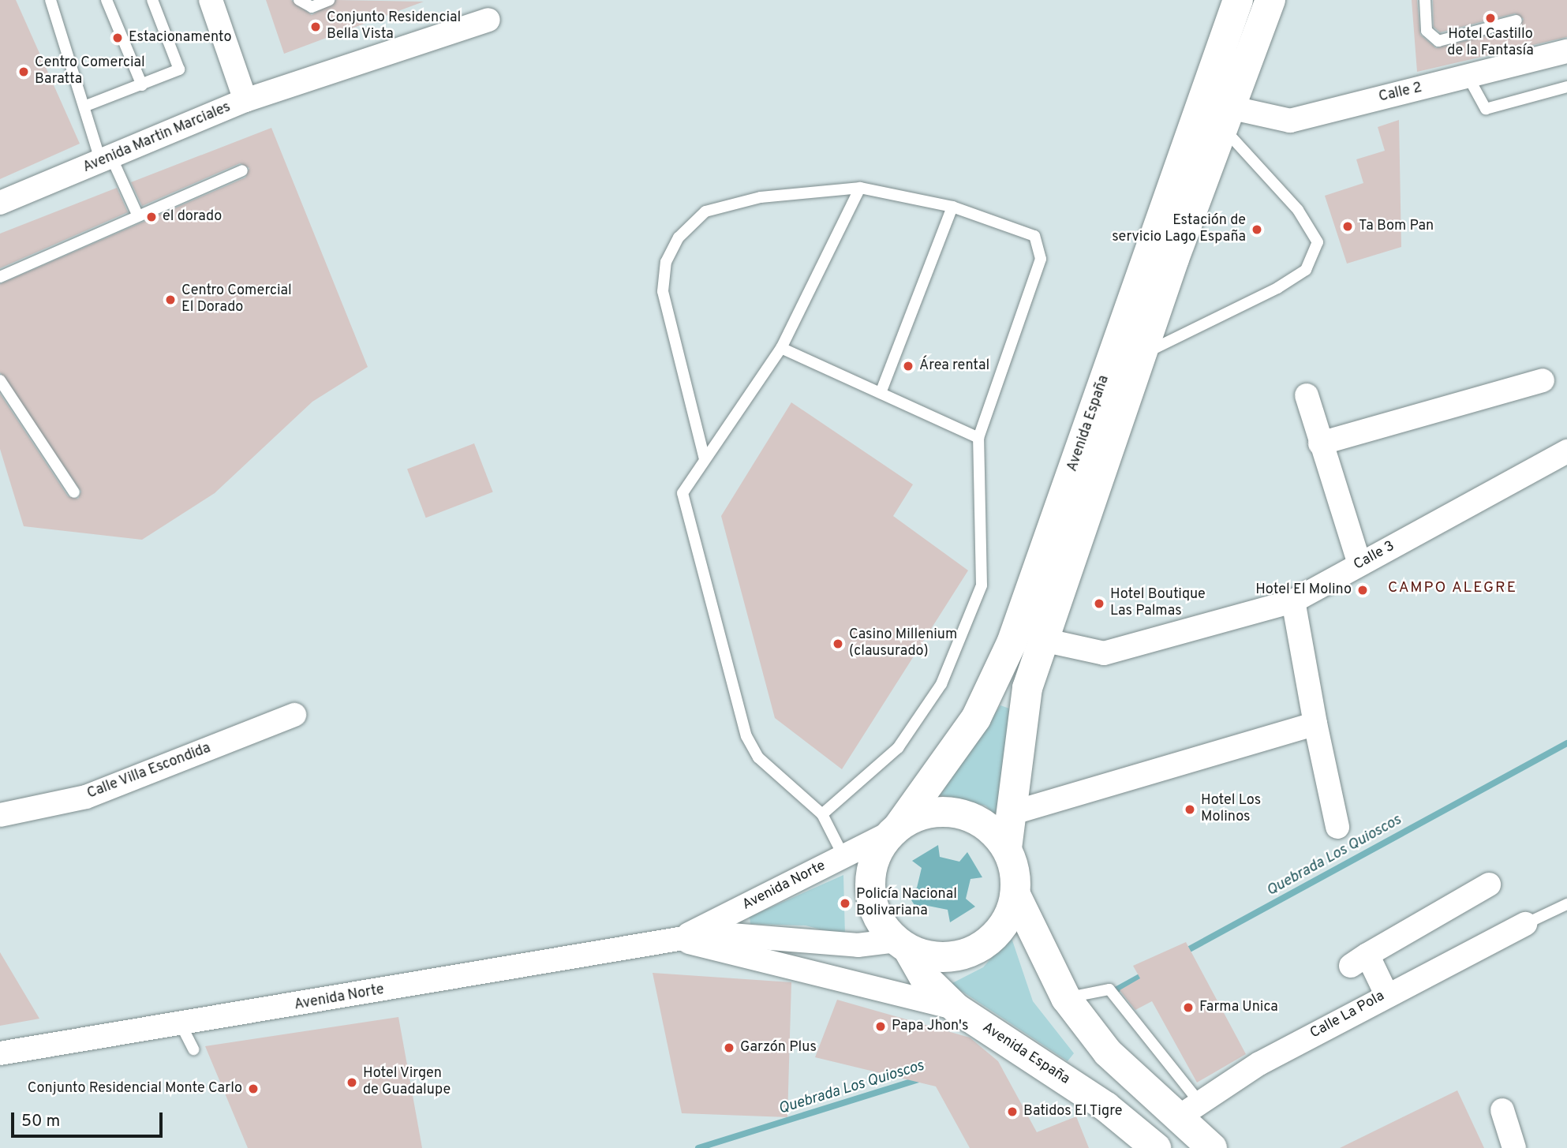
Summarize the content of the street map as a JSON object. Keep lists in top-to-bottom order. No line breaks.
{"streets":{"main road":["Avenida España"],"street":["Calle 2","Avenida Martin Marciales","Calle 3","Calle Villa Escondida","Avenida Norte","Calle La Pola"]},"crossings":[["Calle 2","Avenida España"],["Avenida España","Calle 3"],["Avenida España","Avenida Norte"]],"districts":["CAMPO ALEGRE"],"water":["Quebrada Los Quioscos"],"places":["Hotel Castillo de la Fantasía","Conjunto Residencial Bella Vista","Estacionamento","Centro Comercial Baratta","el dorado","Ta Bom Pan","Estación de servicio Lago España","Centro Comercial El Dorado","Área rental","Hotel El Molino","Hotel Boutique Las Palmas","Casino Millenium (clausurado)","Hotel Los Molinos","Policía Nacional Bolivariana","Farma Unica","Papa Jhon's","Garzón Plus","Hotel Virgen de Guadalupe","Conjunto Residencial Monte Carlo","Batidos El Tigre"],"scale_bar":"50 m"}
